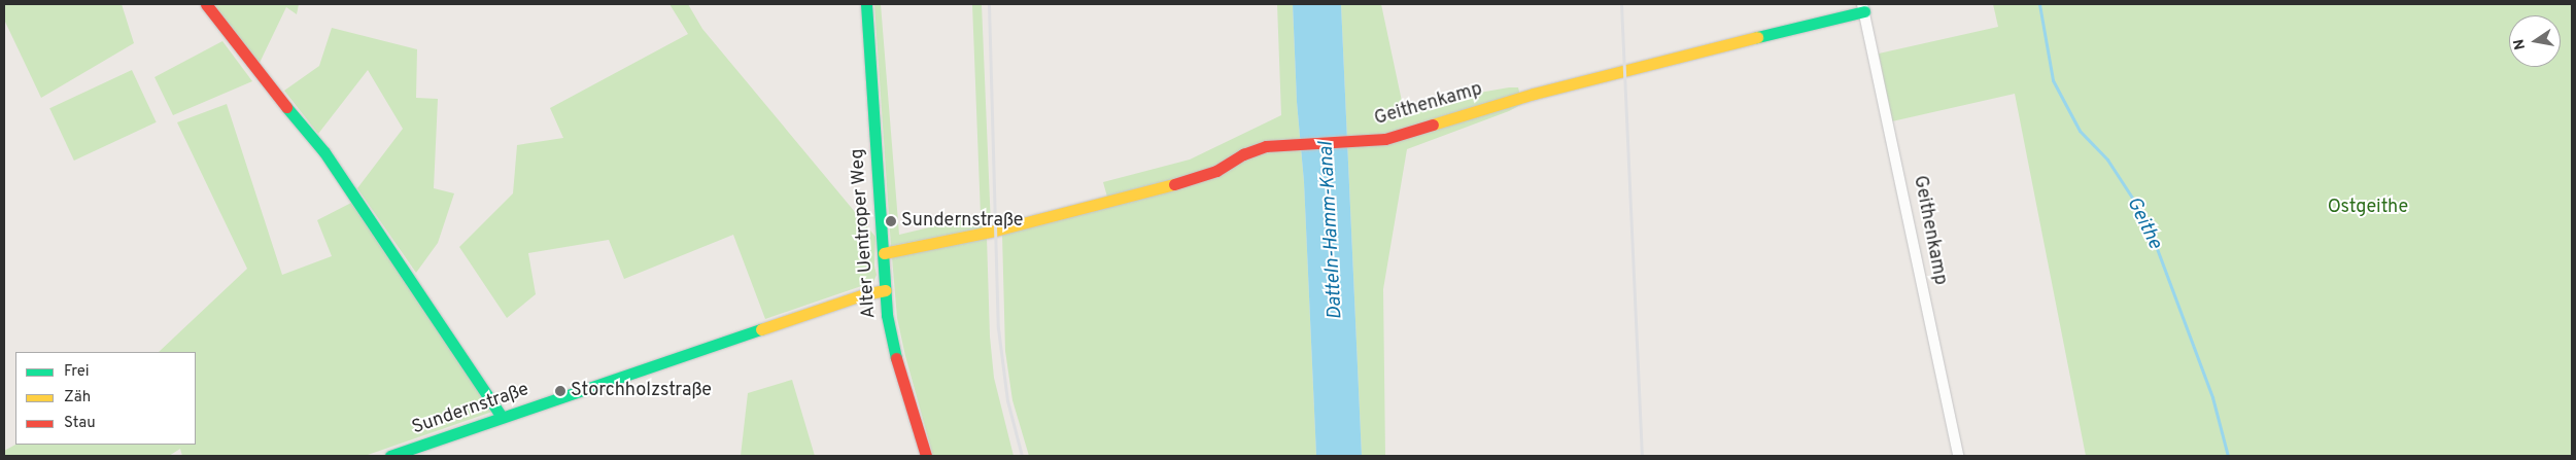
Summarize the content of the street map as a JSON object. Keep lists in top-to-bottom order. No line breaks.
{"streets":{"street":["Geithenkamp","Alter Uentroper Weg","Sundernstraße"]},"crossings":[["Geithenkamp","Alter Uentroper Weg"],["Alter Uentroper Weg","Sundernstraße"]],"water":["Geithe","Datteln-Hamm-Kanal"],"parks":["Ostgeithe"],"places":["Sundernstraße","Storchholzstraße"],"legend":["Frei","Zäh","Stau"],"north":"left"}
